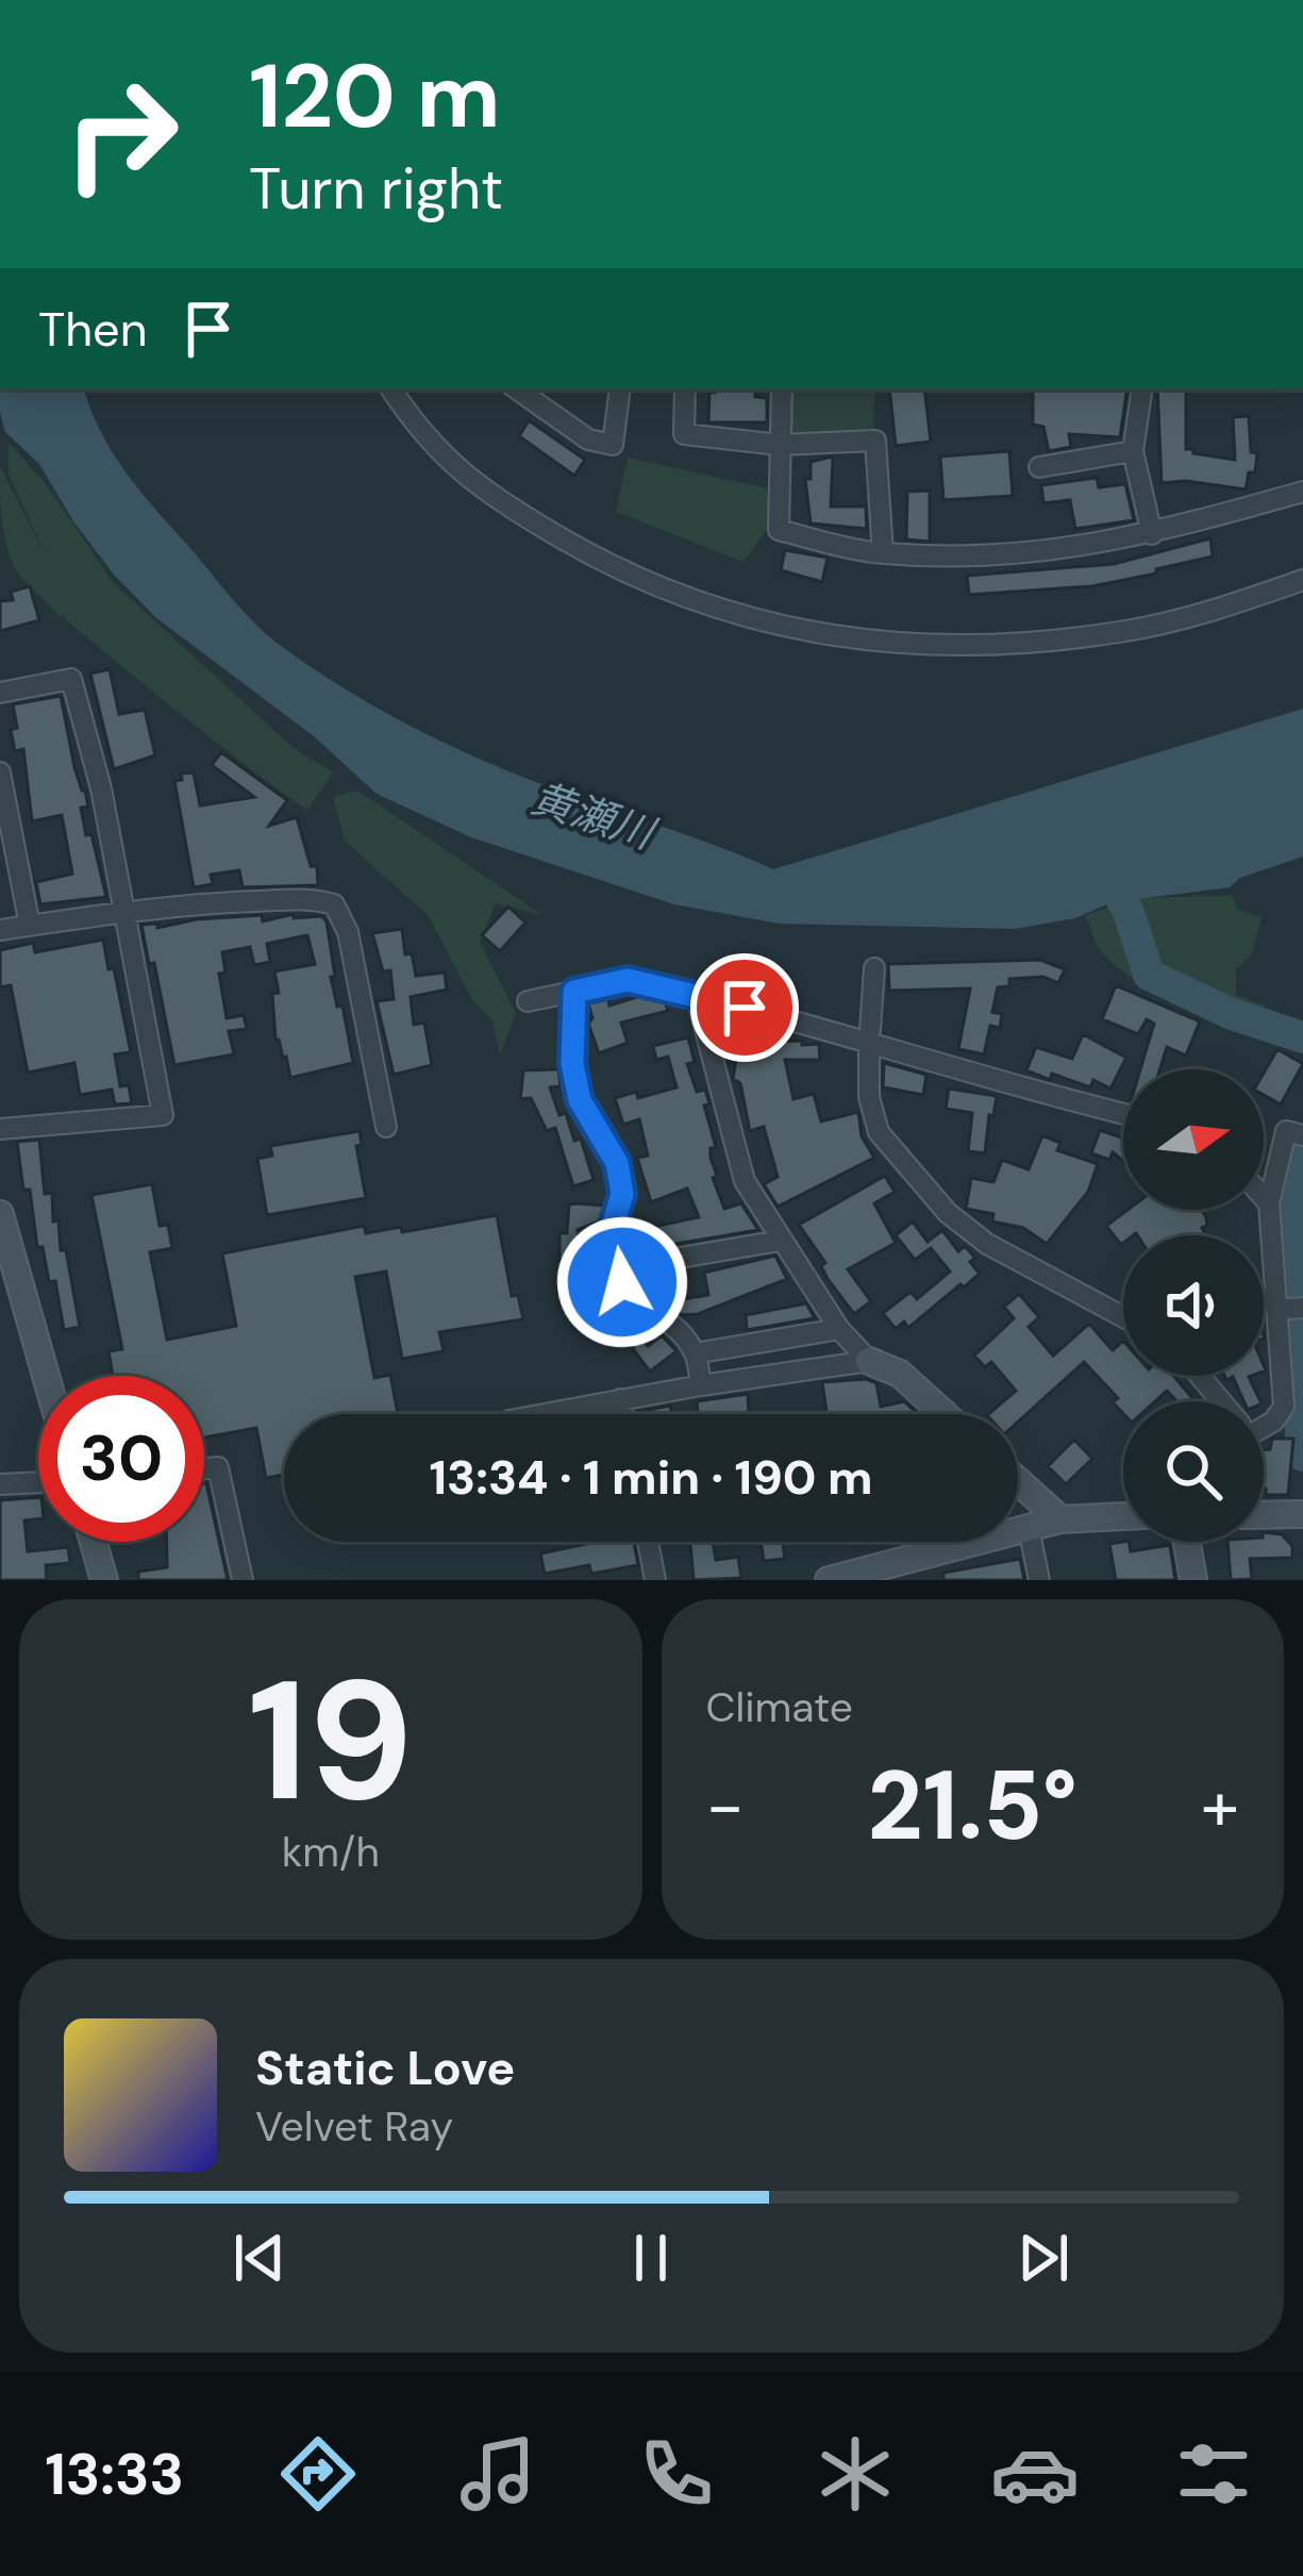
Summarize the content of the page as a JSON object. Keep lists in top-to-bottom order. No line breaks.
{"water":["黄瀬川"],"north":"right","page":{"turn":["120 m","Turn right"],"then":"Then","limit":"30","trip":"13:34 · 1 min · 190 m","tile":[["19","km/h"],"Climate"],"heat":["−","21.5°","+"],"song":["Static Love","Velvet Ray"],"tabs":"13:33"}}
